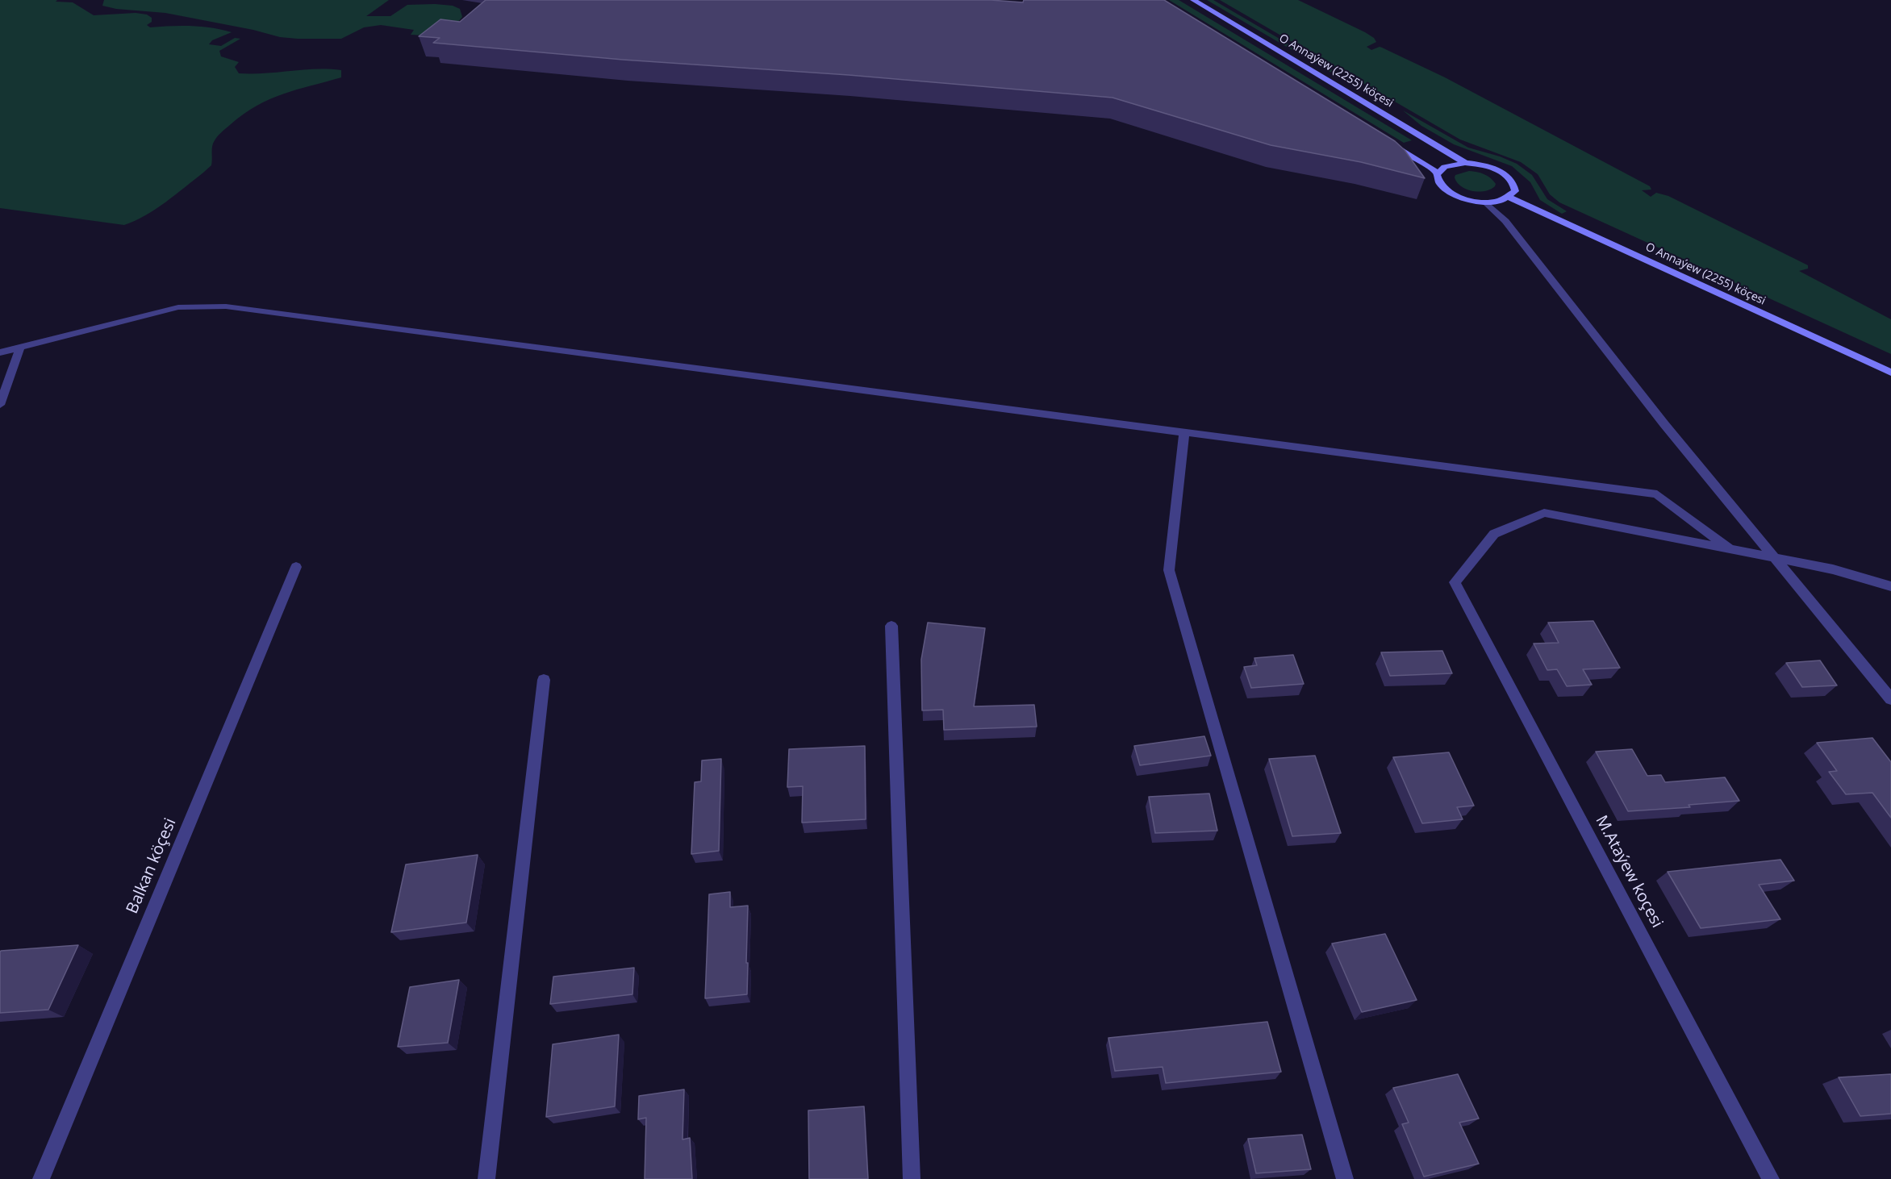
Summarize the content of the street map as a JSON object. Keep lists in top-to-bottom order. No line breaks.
{"streets":{"main road":["O Annaýew (2255) köçesi"],"street":["Balkan köçesi","M.Ataýew koçesi"]}}
